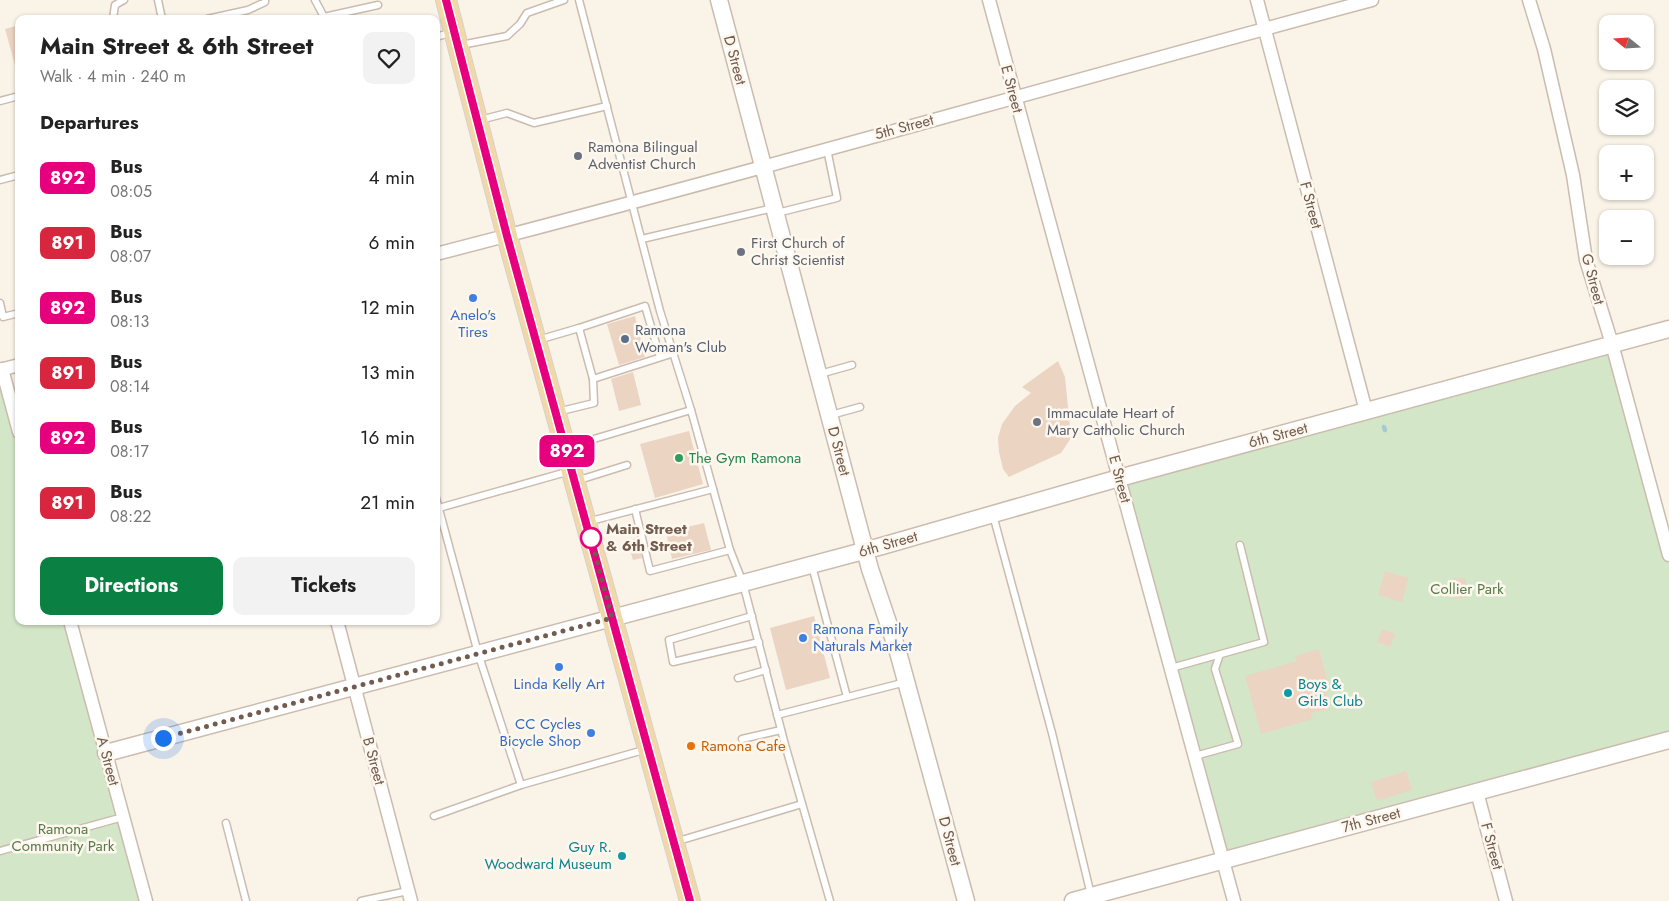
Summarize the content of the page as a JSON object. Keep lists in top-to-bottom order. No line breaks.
{"streets":{"street":["D Street","E Street","5th Street","F Street","G Street","6th Street","A Street","B Street","7th Street"]},"crossings":[["D Street","5th Street"],["D Street","6th Street"],["E Street","5th Street"],["E Street","6th Street"],["E Street","7th Street"],["5th Street","F Street"],["F Street","6th Street"],["F Street","7th Street"],["G Street","6th Street"],["6th Street","A Street"],["6th Street","B Street"]],"parks":["Collier Park","Ramona Community Park"],"places":["Ramona Bilingual Adventist Church","First Church of Christ Scientist","Anelo's Tires","Ramona Woman's Club","Immaculate Heart of Mary Catholic Church","The Gym Ramona","Main Street & 6th Street","Ramona Family Naturals Market","Linda Kelly Art","Boys & Girls Club","CC Cycles Bicycle Shop","Ramona Cafe","Guy R. Woodward Museum"],"lines":["bus line 892"],"north":"left","page":{"on_map":"892","map_buttons":["+","−"],"heading":[["Main Street & 6th Street","Walk · 4 min · 240 m"],"Departures"],"list":[{"mark":"892","name":"Bus","note":"08:05","value":"4 min"},{"mark":"891","name":"Bus","note":"08:07","value":"6 min"},{"mark":"892","name":"Bus","note":"08:13","value":"12 min"},{"mark":"891","name":"Bus","note":"08:14","value":"13 min"},{"mark":"892","name":"Bus","note":"08:17","value":"16 min"},{"mark":"891","name":"Bus","note":"08:22","value":"21 min"}],"buttons":["Directions","Tickets"]}}
